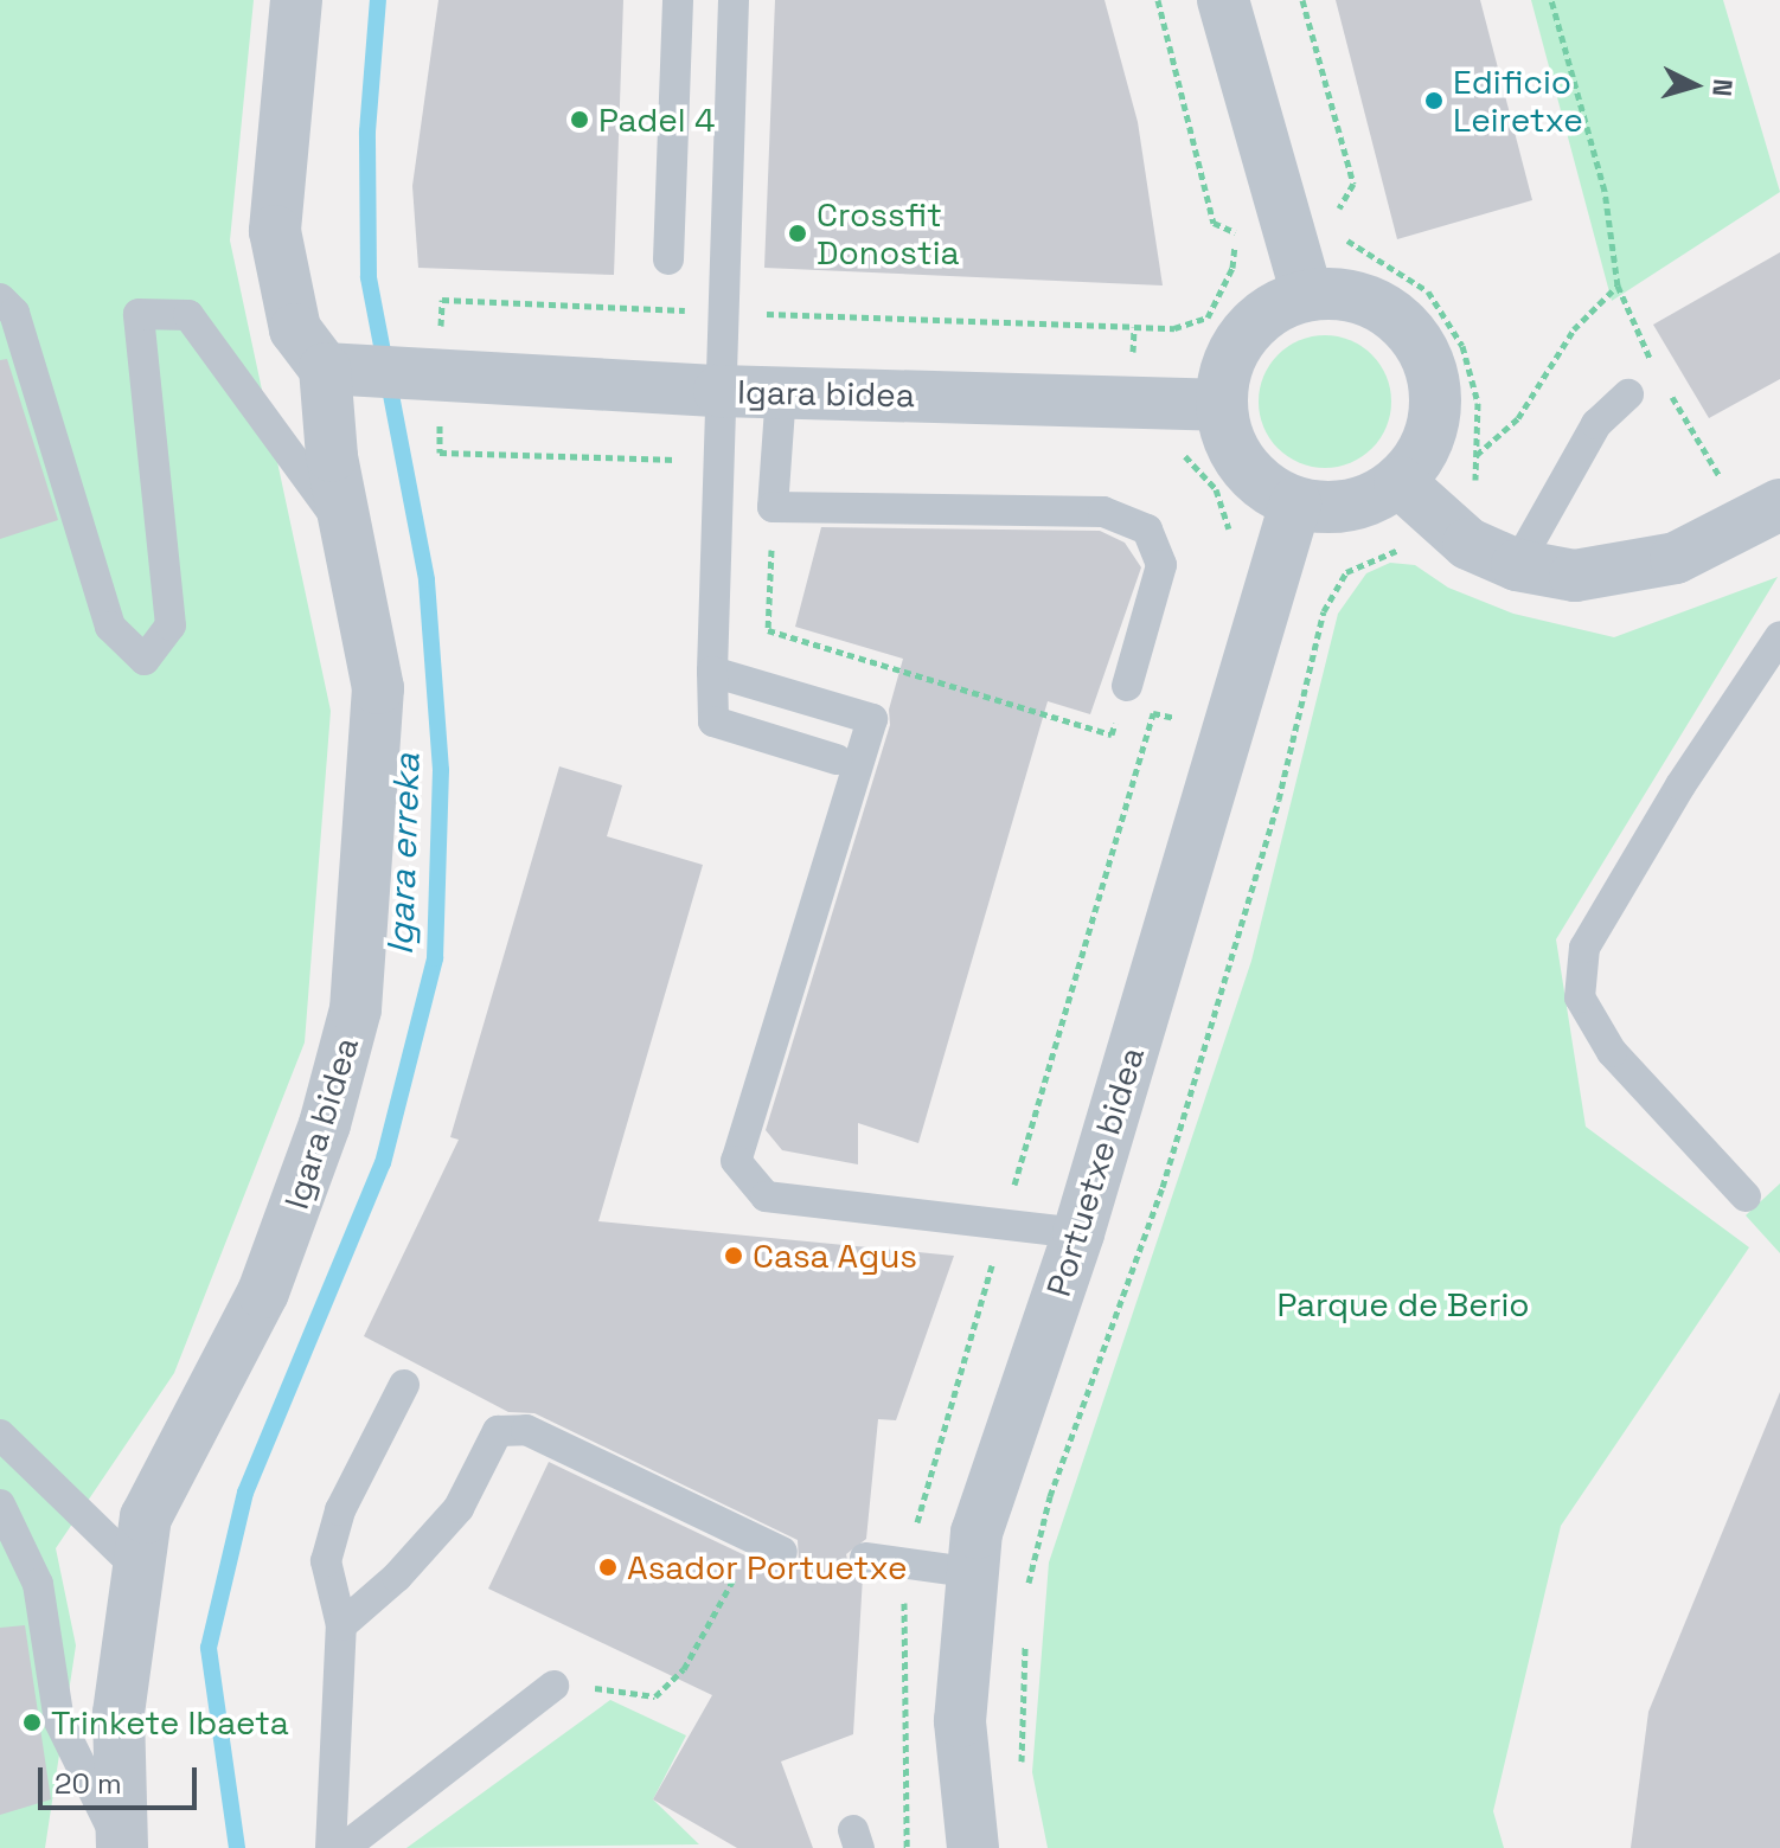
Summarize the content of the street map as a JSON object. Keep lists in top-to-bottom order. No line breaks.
{"streets":{"street":["Igara bidea","Portuetxe bidea"]},"crossings":[["Igara bidea","Portuetxe bidea"]],"water":["Igara erreka"],"parks":["Parque de Berio"],"places":["Edificio Leiretxe","Padel 4","Crossfit Donostia","Casa Agus","Asador Portuetxe","Trinkete Ibaeta"],"scale_bar":"20 m","north":"right"}
